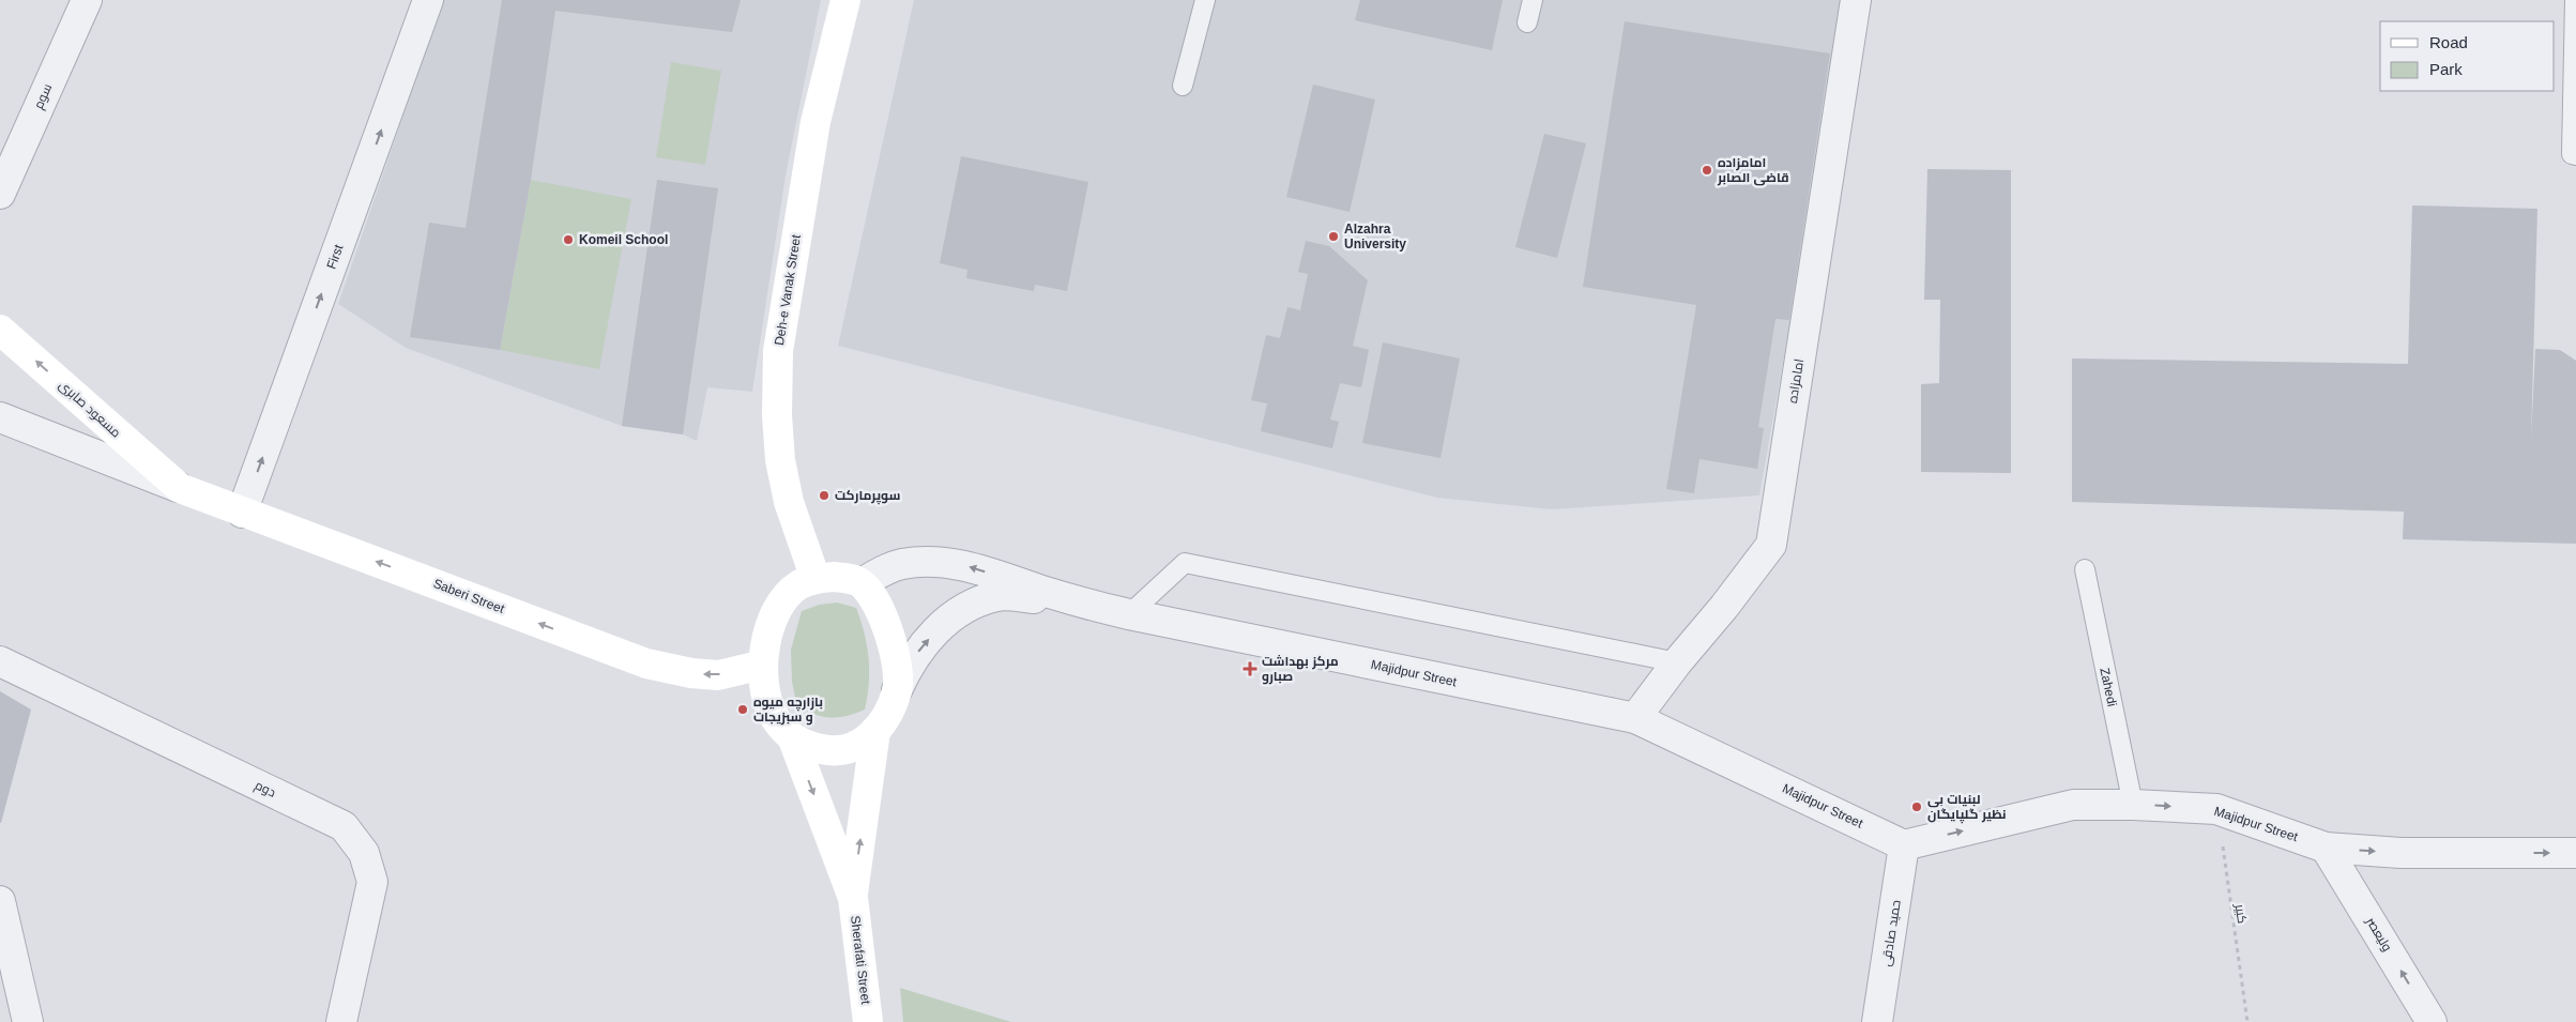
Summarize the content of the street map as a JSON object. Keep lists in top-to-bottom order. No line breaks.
{"streets":{"street":["سوم","First","Deh-e Vanak Street","امامزاده","مسعود صابری","Saberi Street","Majidpur Street","دوم","حمید صادقی","ولیعصر","Sherafati Street"],"lane":["Zahedi"],"path":["کبیر"]},"crossings":[["First","Saberi Street"],["Deh-e Vanak Street","Saberi Street"],["امامزاده","Majidpur Street"],["مسعود صابری","Saberi Street"],["Majidpur Street","Zahedi"],["Majidpur Street","کبیر"],["Majidpur Street","حمید صادقی"],["Majidpur Street","ولیعصر"]],"one_way":["First","Saberi Street","Majidpur Street","ولیعصر"],"places":{"other":["امامزاده قاضی الصابر","Alzahra University","Komeil School","سوپرمارکت","بازارچه میوه و سبزیجات","لبنیات بی نظیر گلپایگان"],"health":["مرکز بهداشت صبارو"]},"legend":["Road","Park"]}
